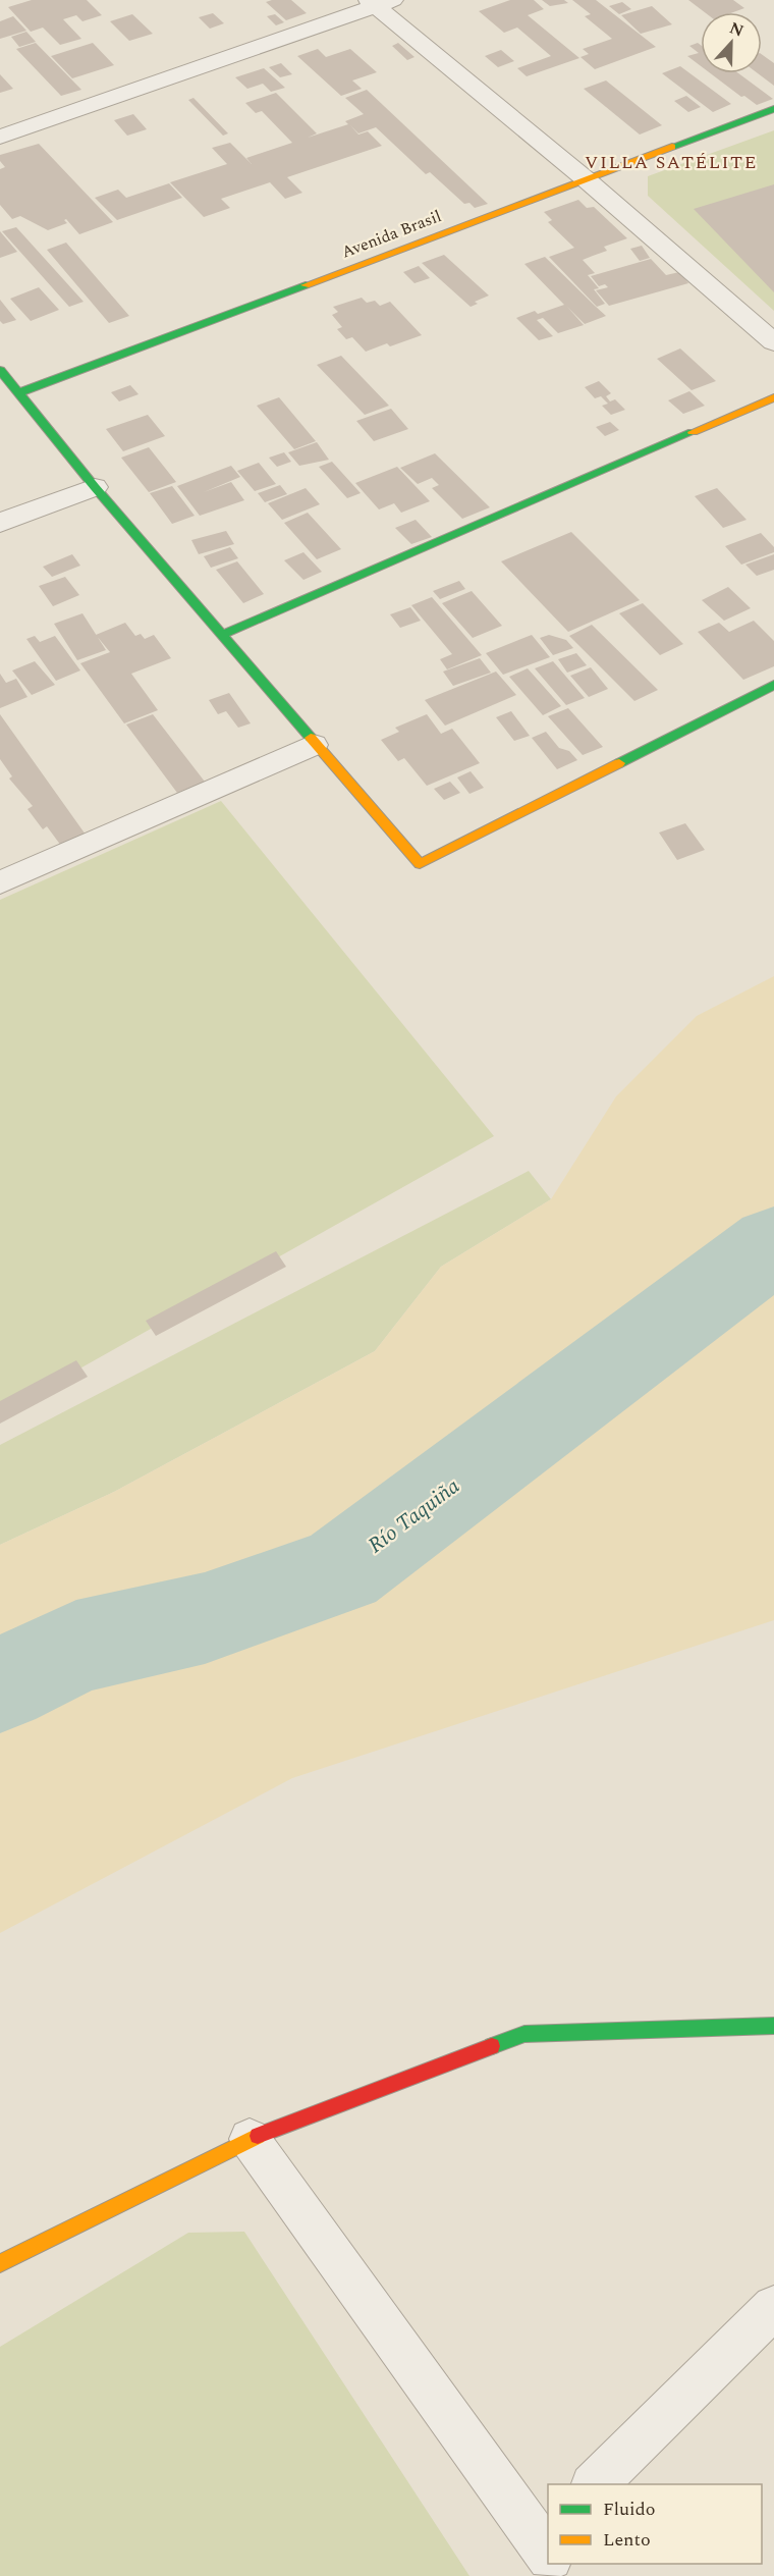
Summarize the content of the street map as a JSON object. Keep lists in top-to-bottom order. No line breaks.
{"streets":{"street":["Avenida Brasil"]},"districts":["VILLA SATÉLITE"],"water":["Río Taquiña"],"legend":["Fluido","Lento"],"north":"top"}
